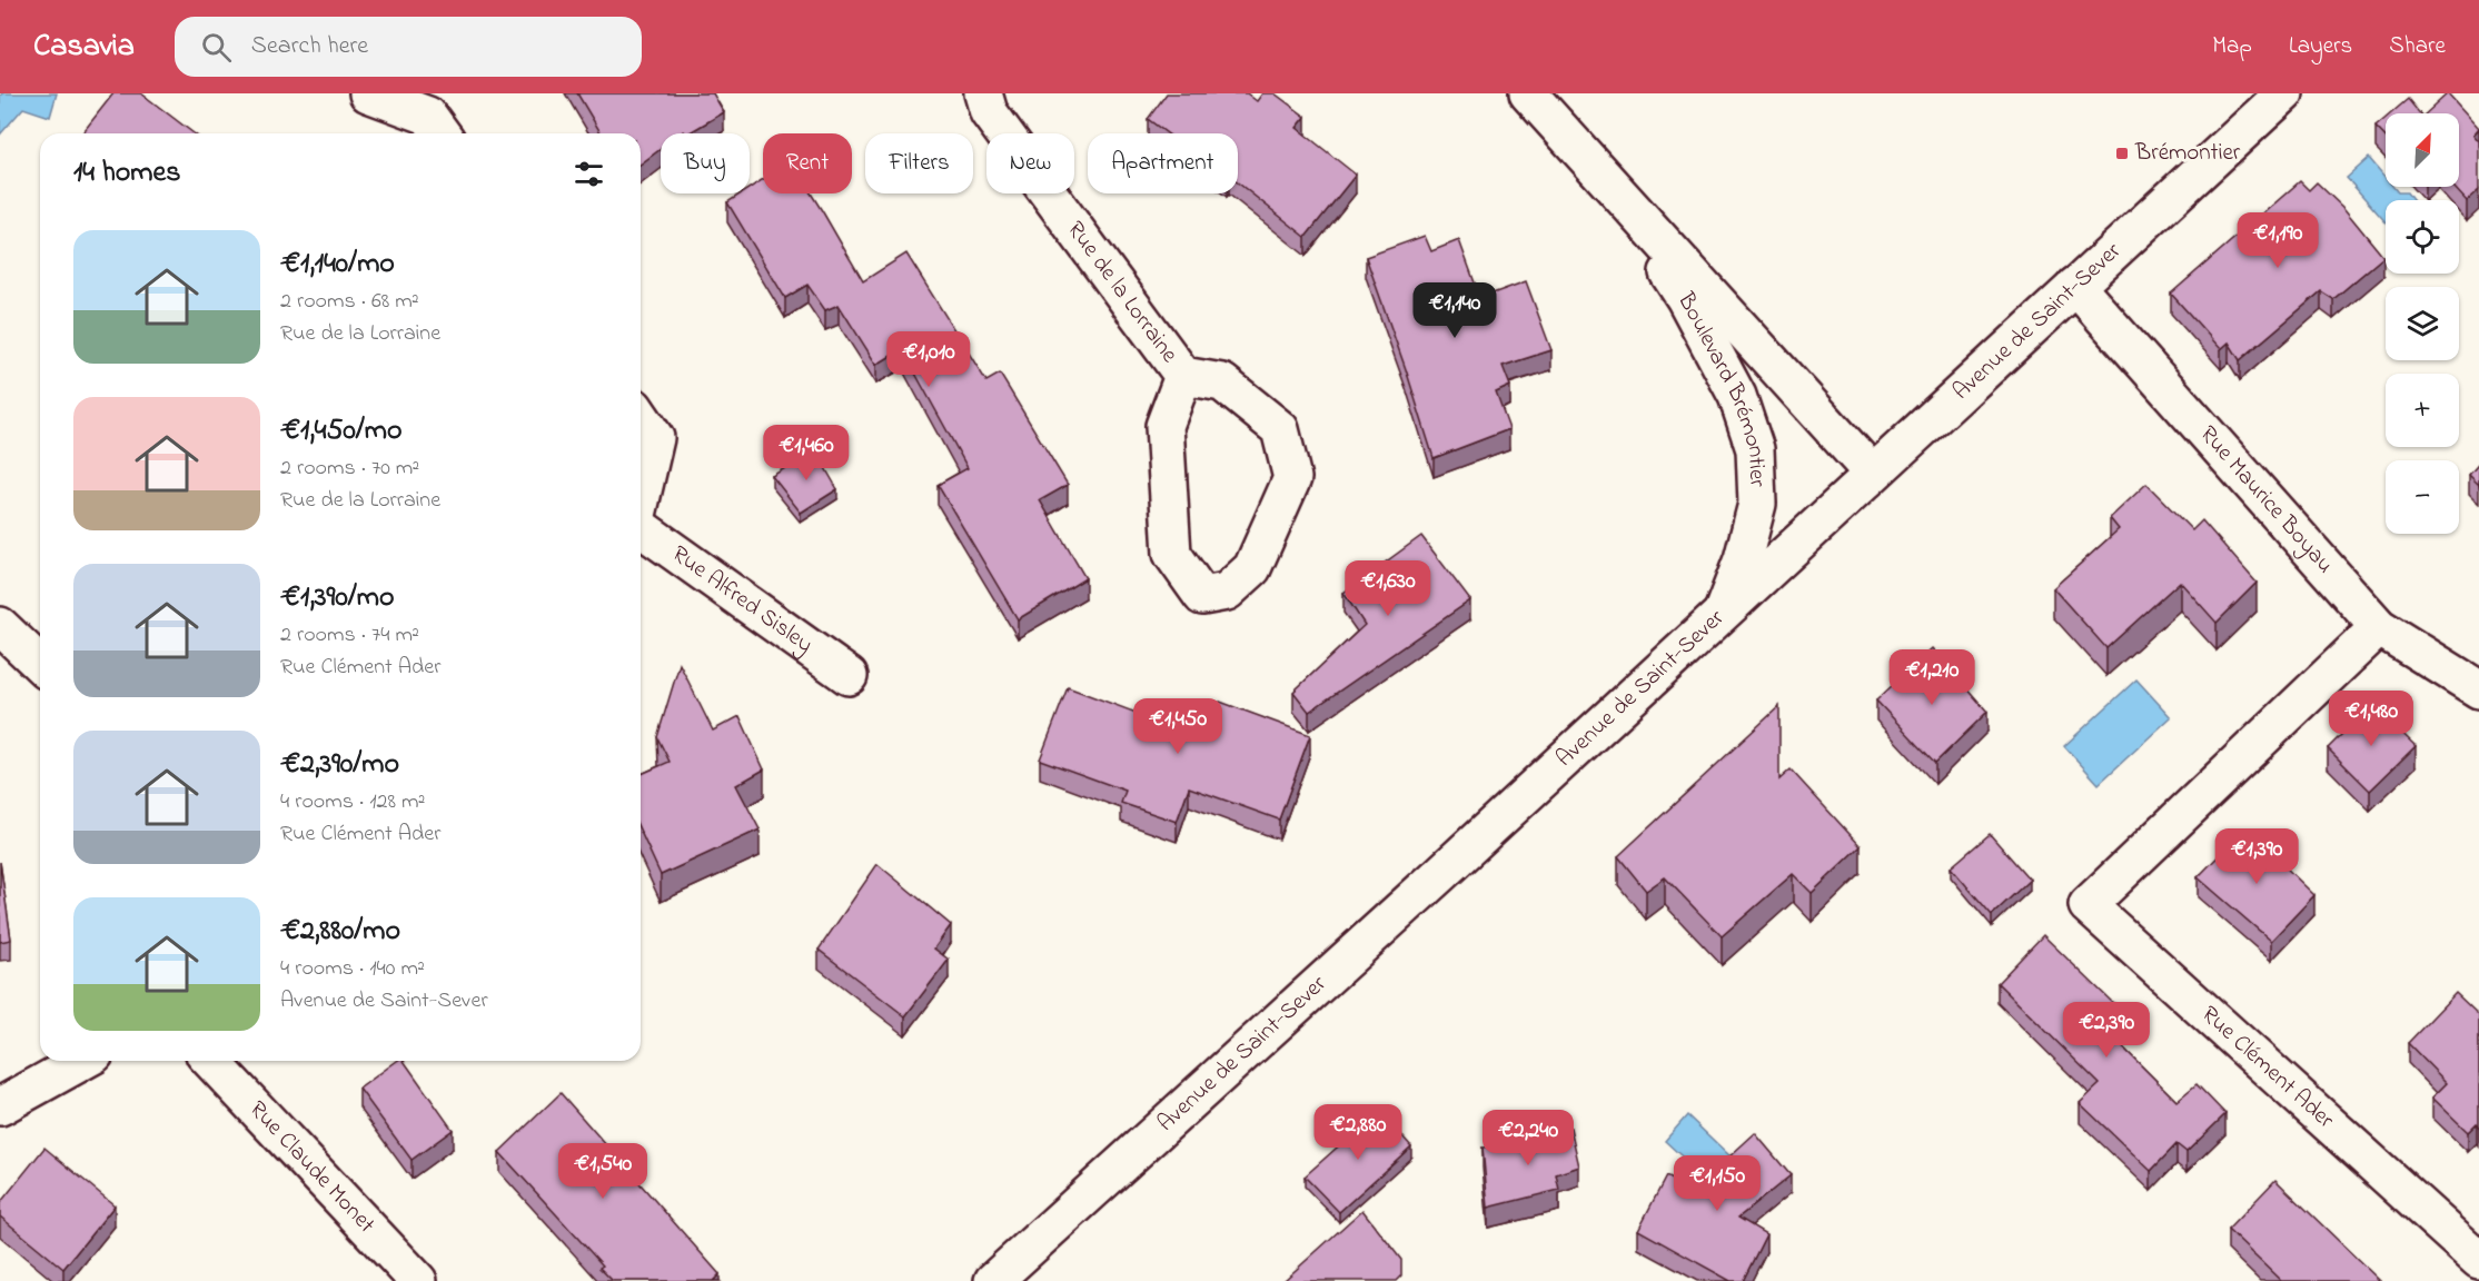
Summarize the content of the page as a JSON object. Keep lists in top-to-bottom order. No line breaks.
{"streets":{"street":["Rue de la Lorraine","Avenue de Saint-Sever","Boulevard Brémontier","Rue Maurice Boyau","Rue Alfred Sisley","Rue Clément Ader","Rue Claude Monet"]},"crossings":[["Avenue de Saint-Sever","Boulevard Brémontier"],["Avenue de Saint-Sever","Rue Maurice Boyau"],["Rue Maurice Boyau","Rue Clément Ader"]],"places":{"transit":["Brémontier"]},"north":"top right","page":{"header":"Casavia","search":"Search here","nav":["Map","Layers","Share"],"map_buttons":["+","−"],"chip":["Buy","Rent","Filters","New","Apartment"],"heading":"14 homes","price":["€1,190","€1,140","€1,010","€1,460","€1,630","€1,210","€1,480","€1,450","€1,390","€2,390","€2,880","€2,240","€1,540","€1,150"],"list":[{"name":"€1,140/mo","note":"2 rooms · 68 m² · Rue de la Lorraine"},{"name":"€1,450/mo","note":"2 rooms · 70 m² · Rue de la Lorraine"},{"name":"€1,390/mo","note":"2 rooms · 74 m² · Rue Clément Ader"},{"name":"€2,390/mo","note":"4 rooms · 128 m² · Rue Clément Ader"},{"name":"€2,880/mo","note":"4 rooms · 140 m² · Avenue de Saint-Sever"}]}}
